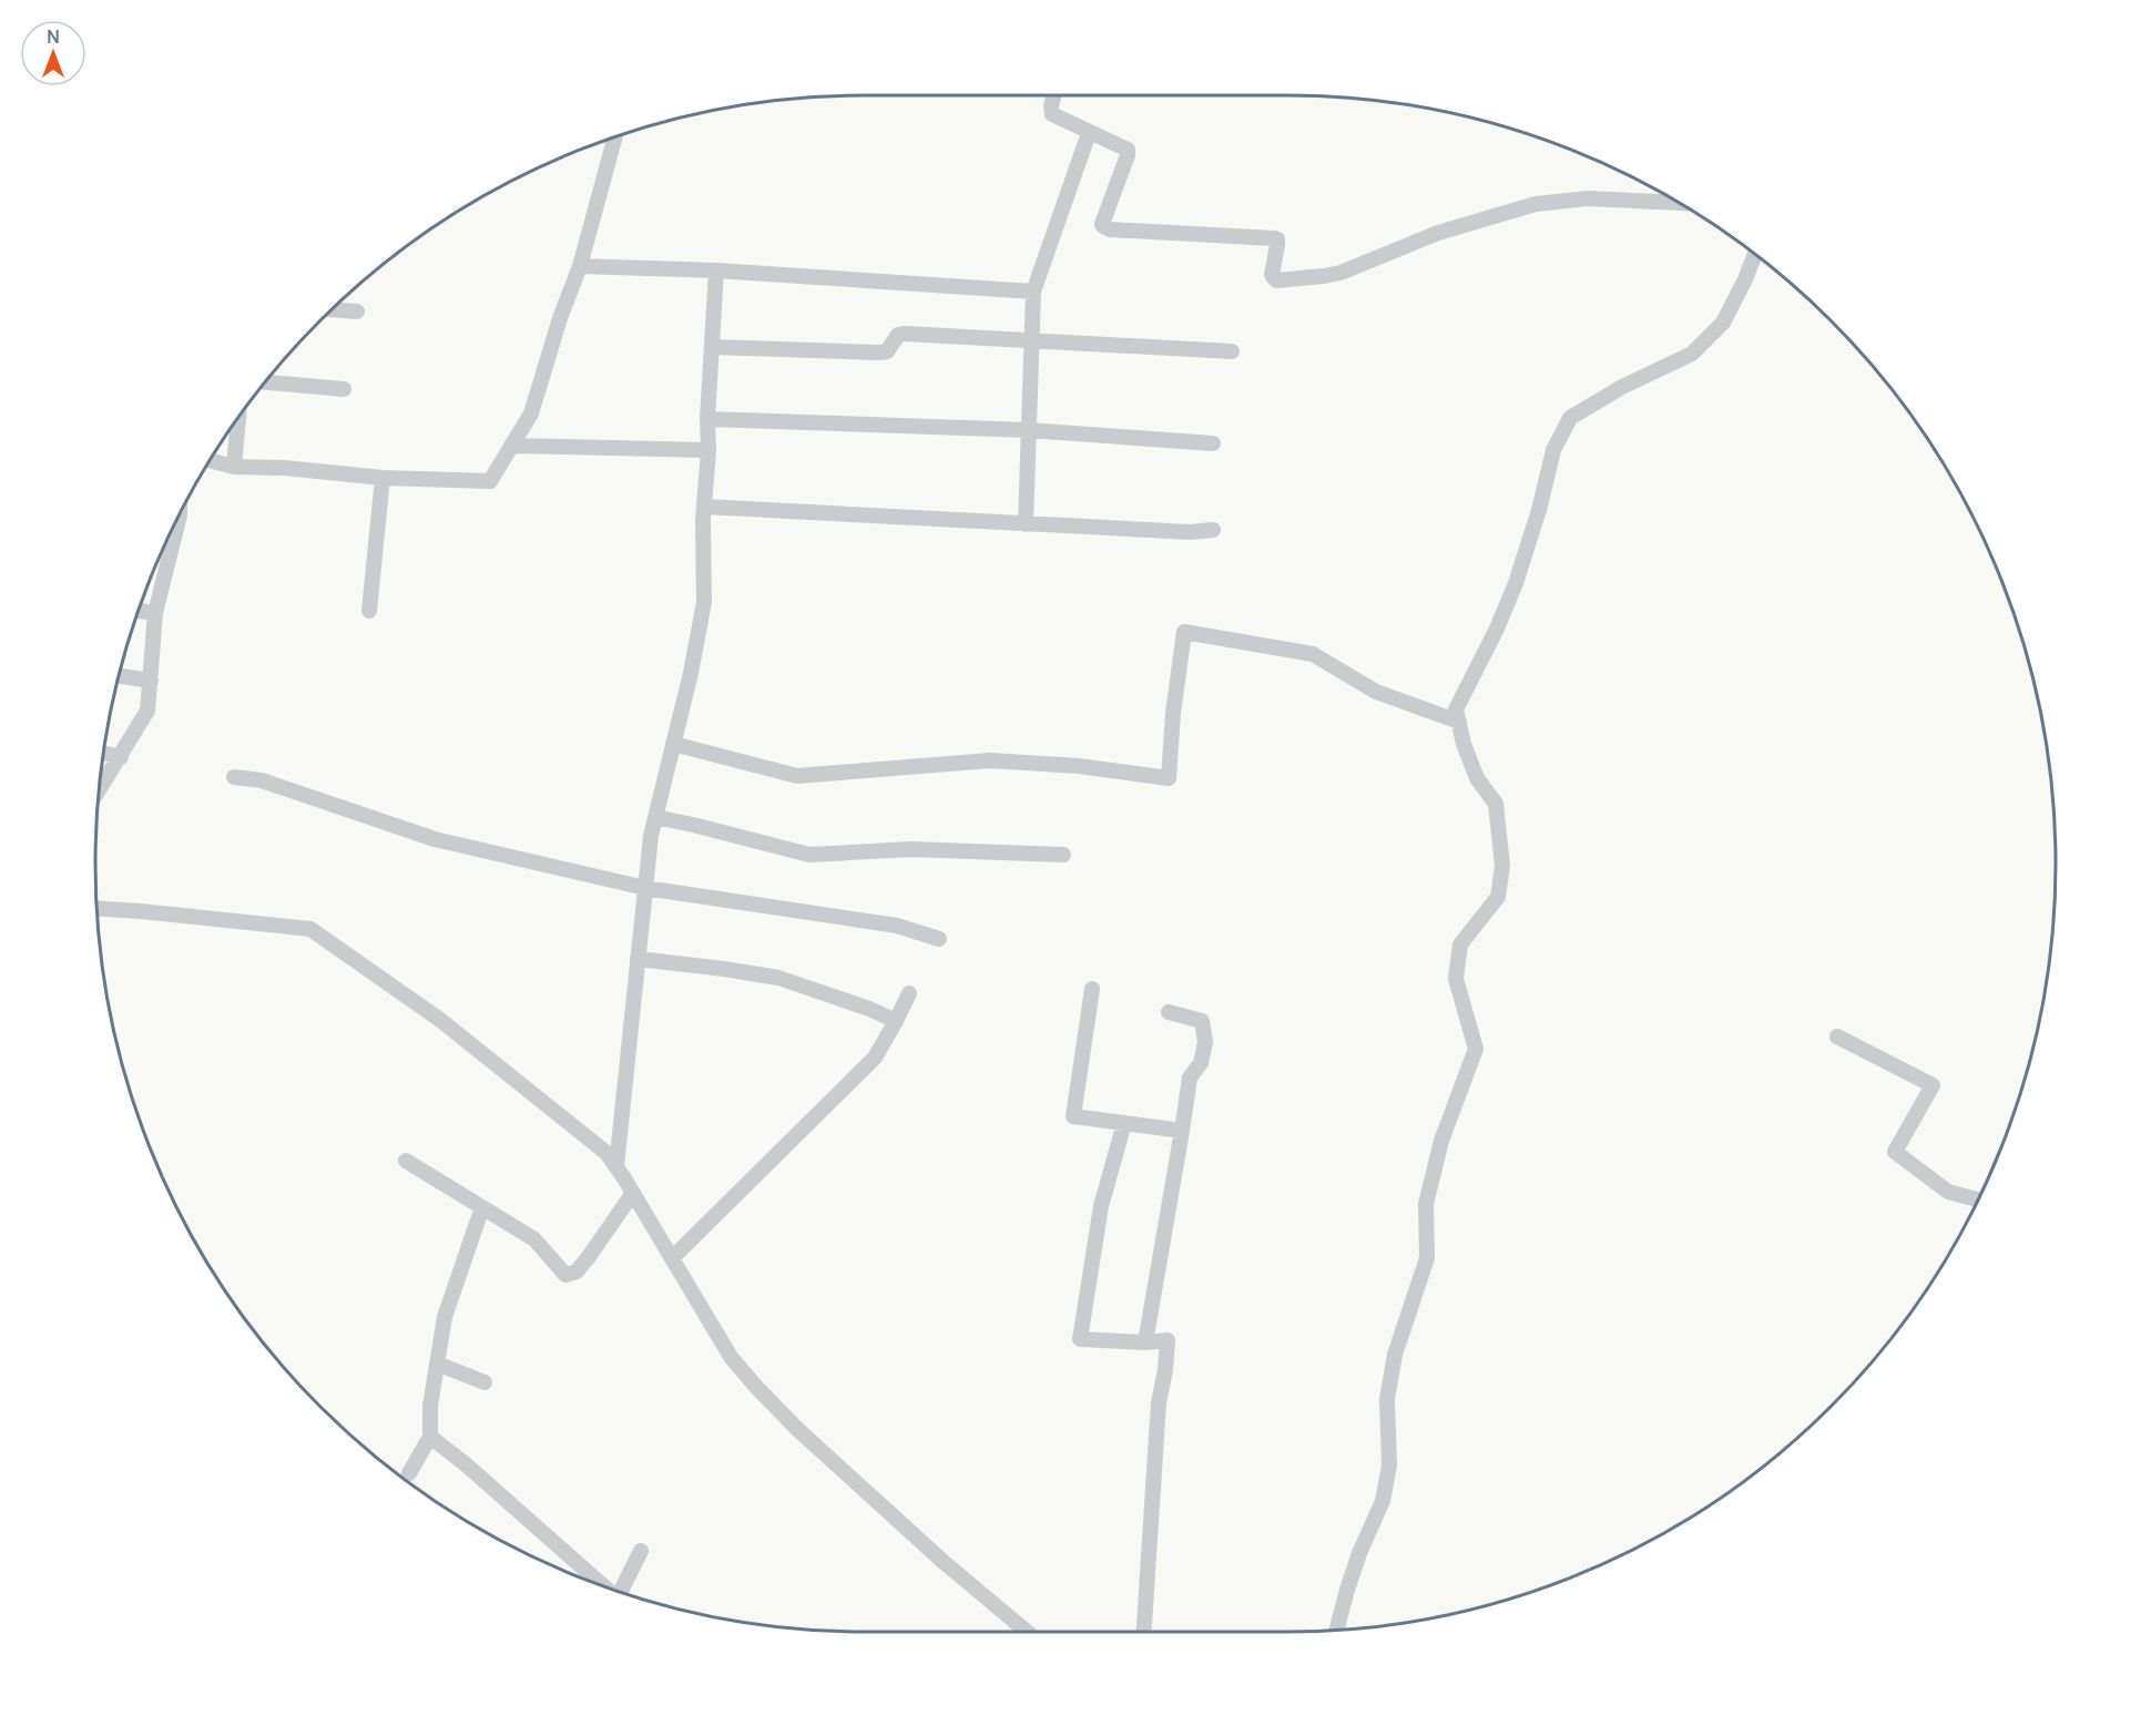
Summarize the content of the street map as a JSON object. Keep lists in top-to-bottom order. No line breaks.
{"north":"top"}
